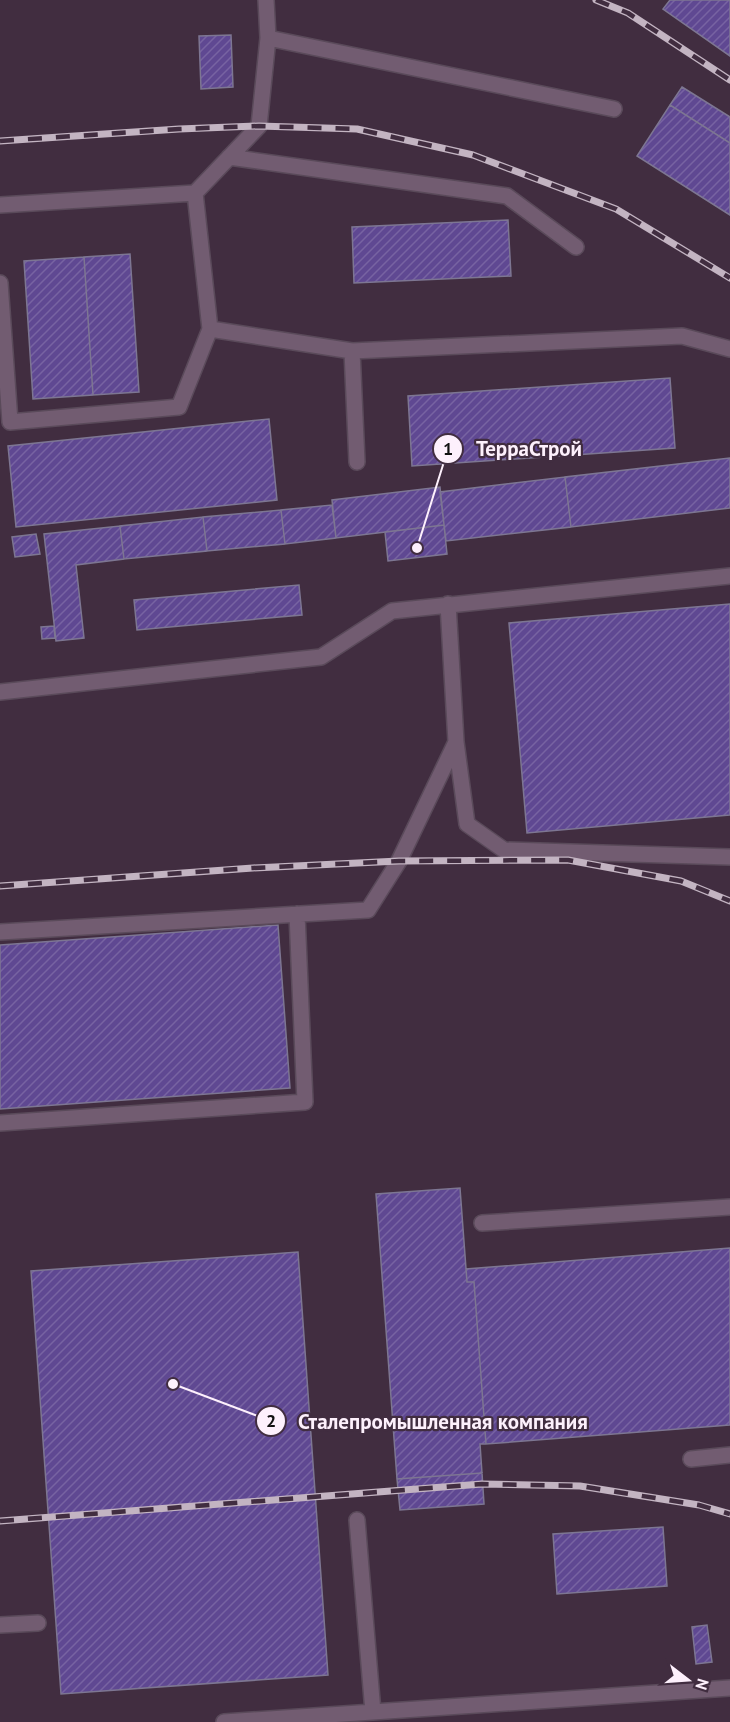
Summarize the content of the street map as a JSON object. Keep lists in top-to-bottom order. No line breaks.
{"places":["ТерраСтрой","Сталепромышленная компания"],"north":"right"}
